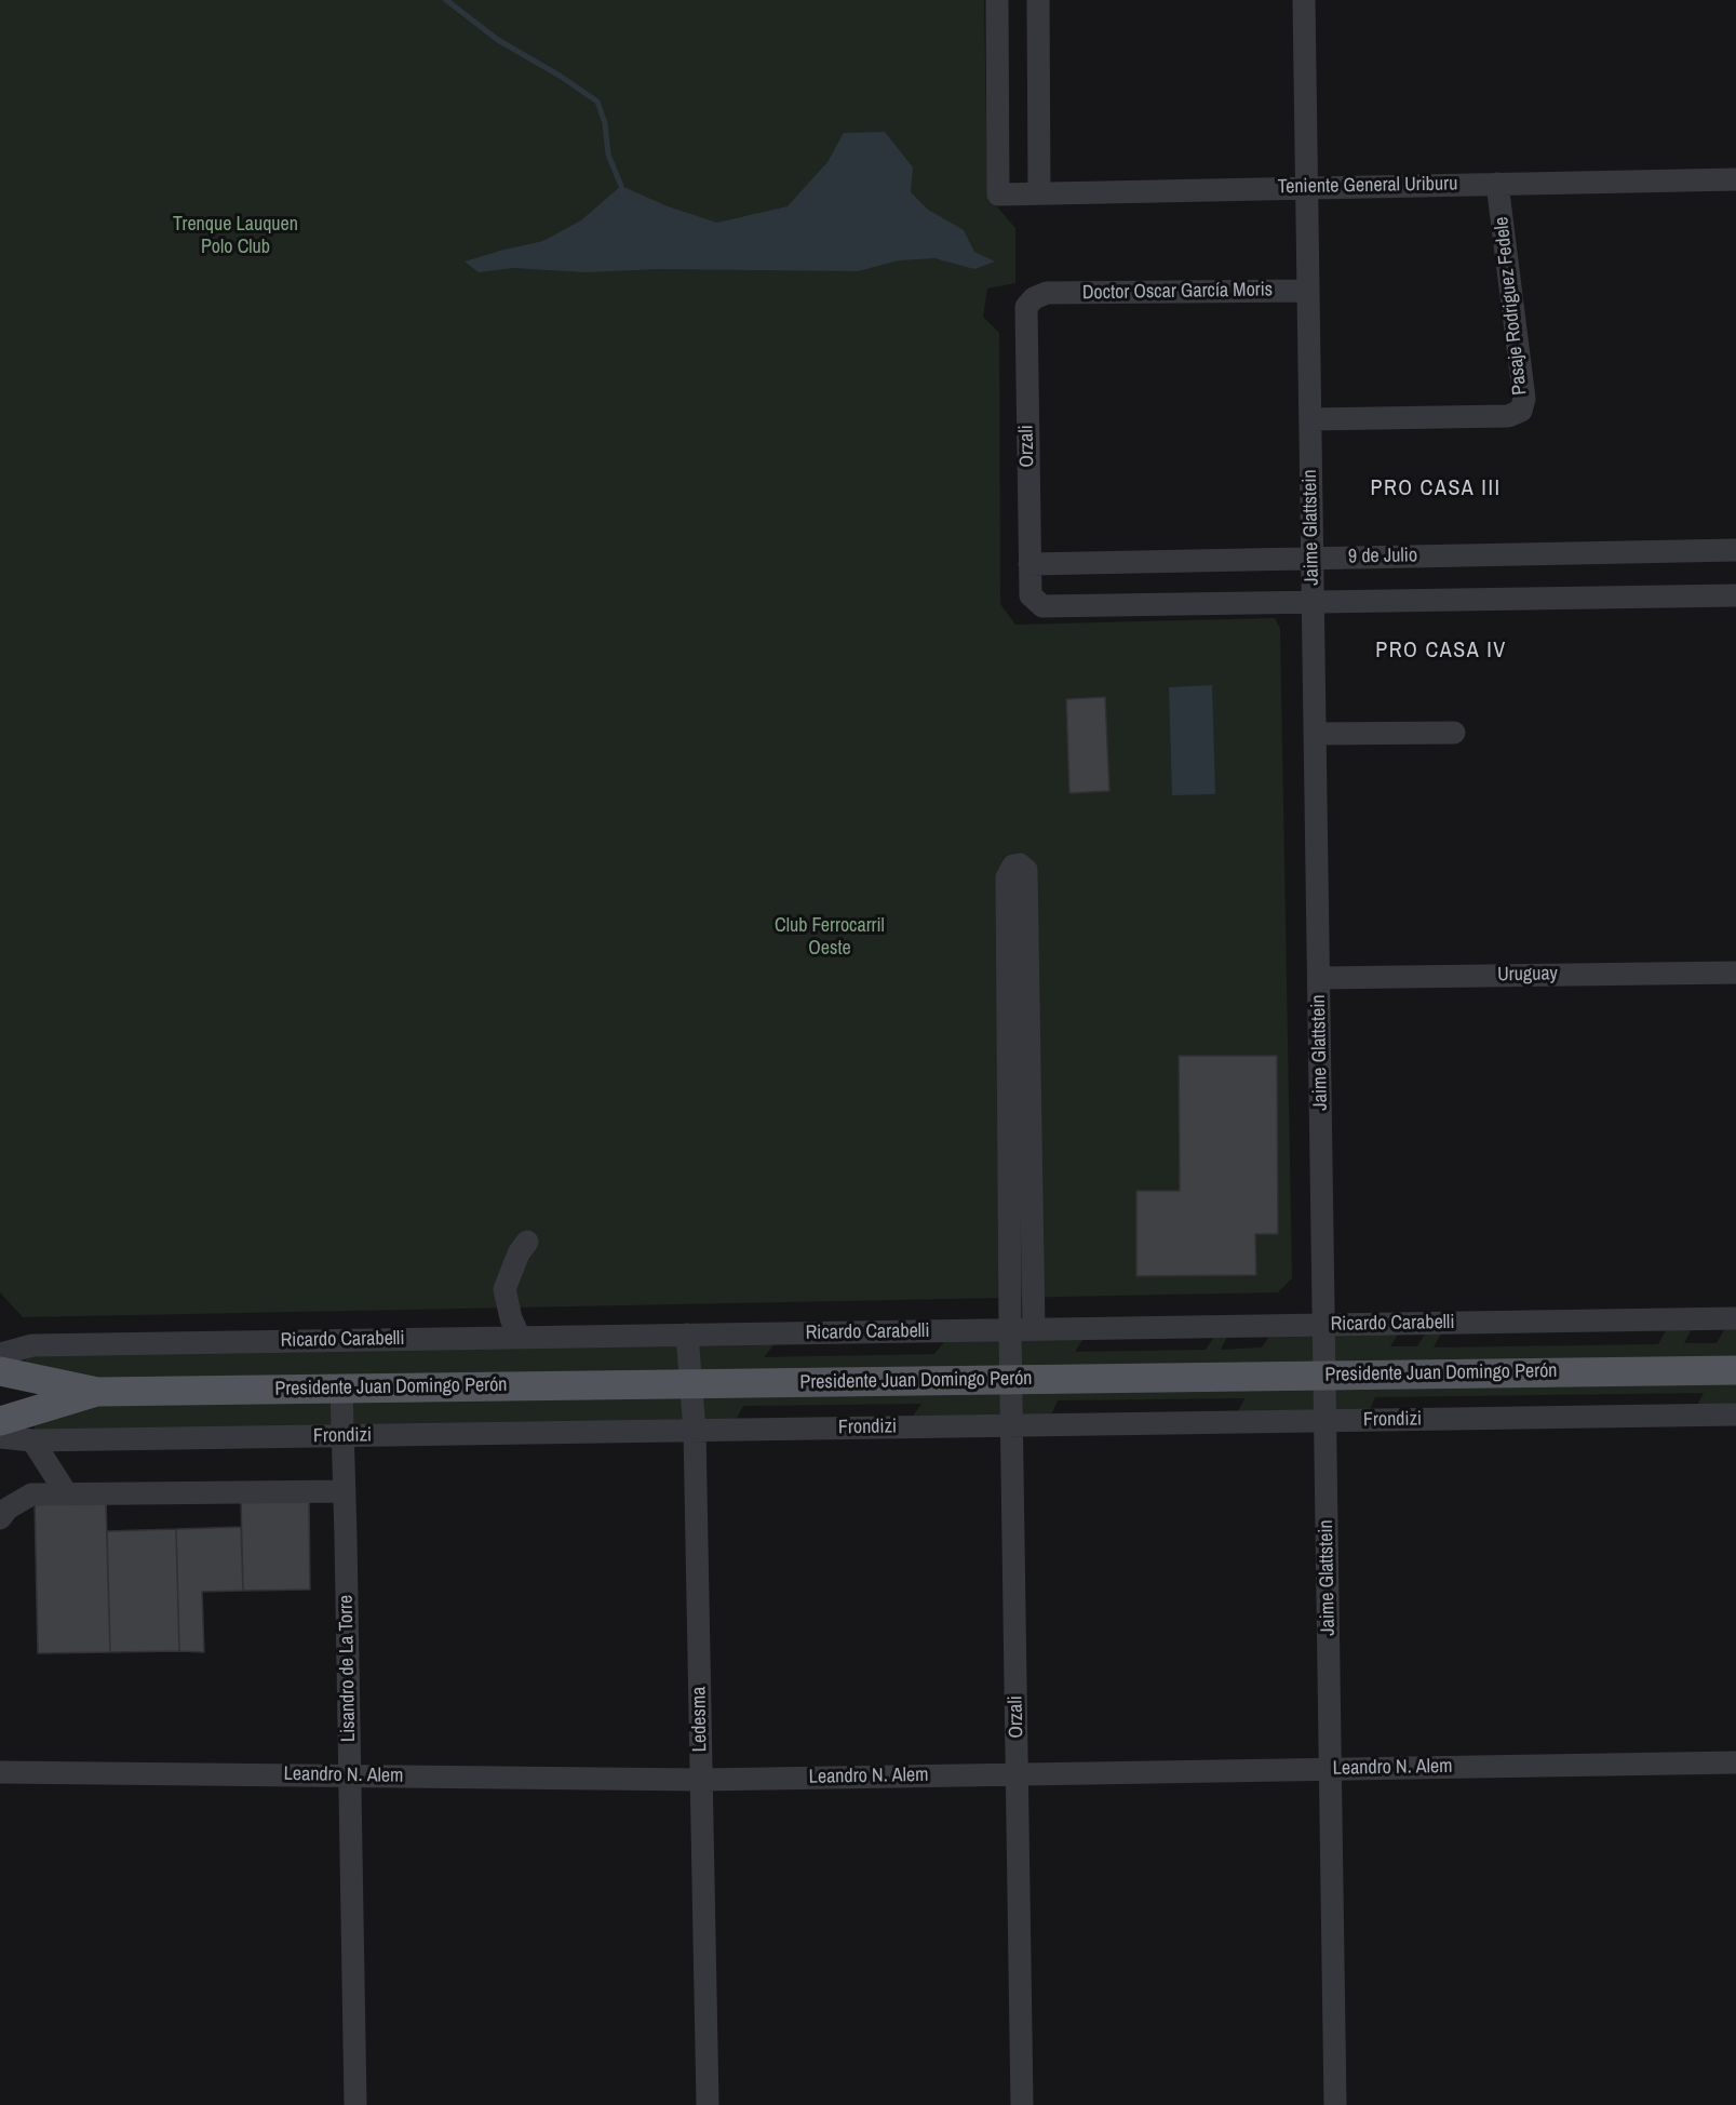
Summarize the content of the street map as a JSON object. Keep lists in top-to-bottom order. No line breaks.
{"streets":{"main road":["Presidente Juan Domingo Perón"],"street":["Teniente General Uriburu","Doctor Oscar García Moris","Pasaje Rodriguez Fedele","Orzali","Jaime Glattstein","9 de Julio","Uruguay","Ricardo Carabelli","Frondizi","Lisandro de La Torre","Ledesma","Leandro N. Alem"]},"crossings":[["Teniente General Uriburu","Pasaje Rodriguez Fedele"],["Teniente General Uriburu","Jaime Glattstein"],["Doctor Oscar García Moris","Orzali"],["Doctor Oscar García Moris","Jaime Glattstein"],["Pasaje Rodriguez Fedele","Jaime Glattstein"],["Orzali","Jaime Glattstein"],["Orzali","9 de Julio"],["Orzali","Ricardo Carabelli"],["Orzali","Presidente Juan Domingo Perón"],["Orzali","Frondizi"],["Orzali","Leandro N. Alem"],["Jaime Glattstein","9 de Julio"],["Jaime Glattstein","Uruguay"],["Jaime Glattstein","Ricardo Carabelli"],["Jaime Glattstein","Presidente Juan Domingo Perón"],["Jaime Glattstein","Frondizi"],["Jaime Glattstein","Leandro N. Alem"],["Ricardo Carabelli","Ledesma"],["Presidente Juan Domingo Perón","Lisandro de La Torre"],["Presidente Juan Domingo Perón","Ledesma"],["Frondizi","Lisandro de La Torre"],["Frondizi","Ledesma"],["Lisandro de La Torre","Leandro N. Alem"],["Ledesma","Leandro N. Alem"]],"districts":["PRO CASA III","PRO CASA IV"],"parks":["Trenque Lauquen Polo Club","Club Ferrocarril Oeste"]}
